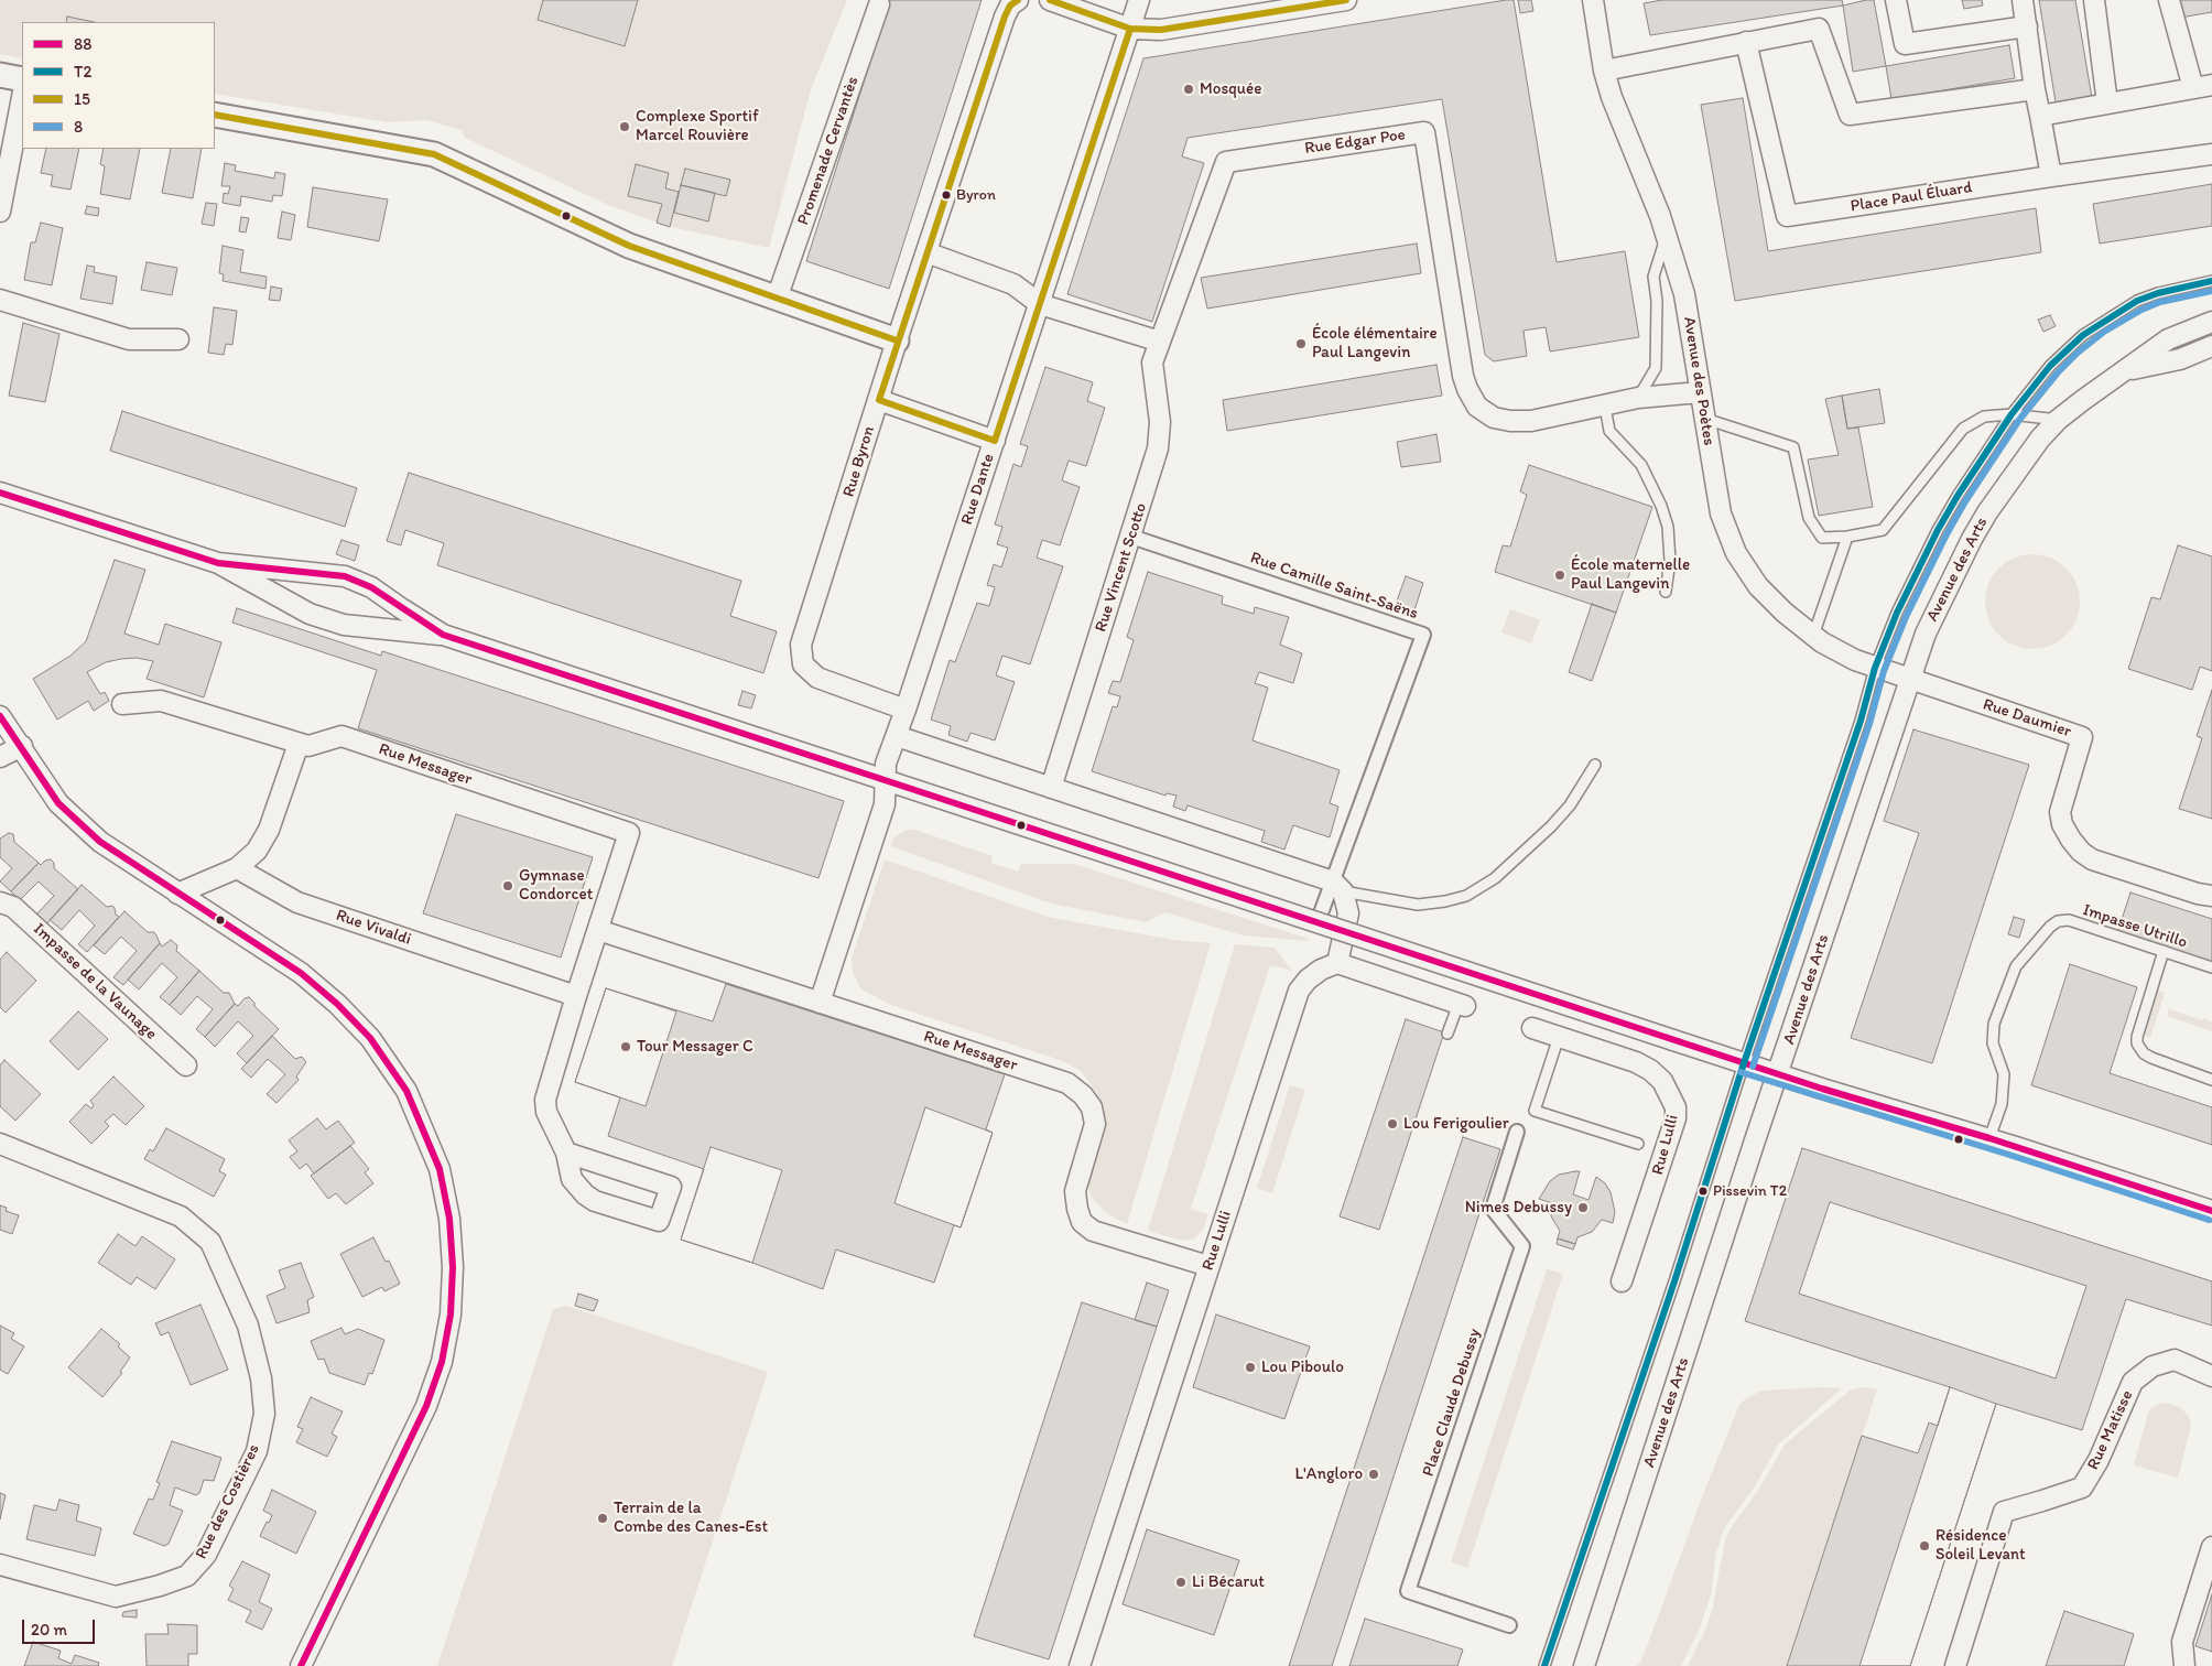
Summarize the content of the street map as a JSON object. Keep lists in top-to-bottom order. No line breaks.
{"streets":{"street":["Rue Edgar Poe","Promenade Cervantès","Place Paul Éluard","Avenue des Poètes","Rue Byron","Rue Dante","Rue Vincent Scotto","Avenue des Arts","Rue Camille Saint-Saëns","Rue Daumier","Rue Messager","Rue Vivaldi","Impasse de la Vaunage","Rue Lulli","Place Claude Debussy","Rue Matisse","Rue des Costières"],"lane":["Impasse Utrillo"]},"crossings":[["Rue Edgar Poe","Avenue des Poètes"],["Rue Edgar Poe","Rue Vincent Scotto"],["Avenue des Poètes","Avenue des Arts"],["Avenue des Poètes","Rue Daumier"],["Rue Byron","Rue Dante"],["Rue Dante","Rue Messager"],["Rue Vincent Scotto","Rue Camille Saint-Saëns"],["Avenue des Arts","Rue Daumier"],["Rue Messager","Rue Vivaldi"],["Rue Messager","Rue Lulli"]],"places":["Mosquée","Complexe Sportif Marcel Rouvière","Byron","École élémentaire Paul Langevin","École maternelle Paul Langevin","Gymnase Condorcet","Tour Messager C","Lou Ferigoulier","Pissevin T2","Nimes Debussy","Lou Piboulo","L'Angloro","Terrain de la Combe des Canes-Est","Résidence Soleil Levant","Li Bécarut"],"lines":["transit line 15","transit line T2","transit line 8","transit line 88"],"legend":["88","T2","15","8"],"scale_bar":"20 m"}
